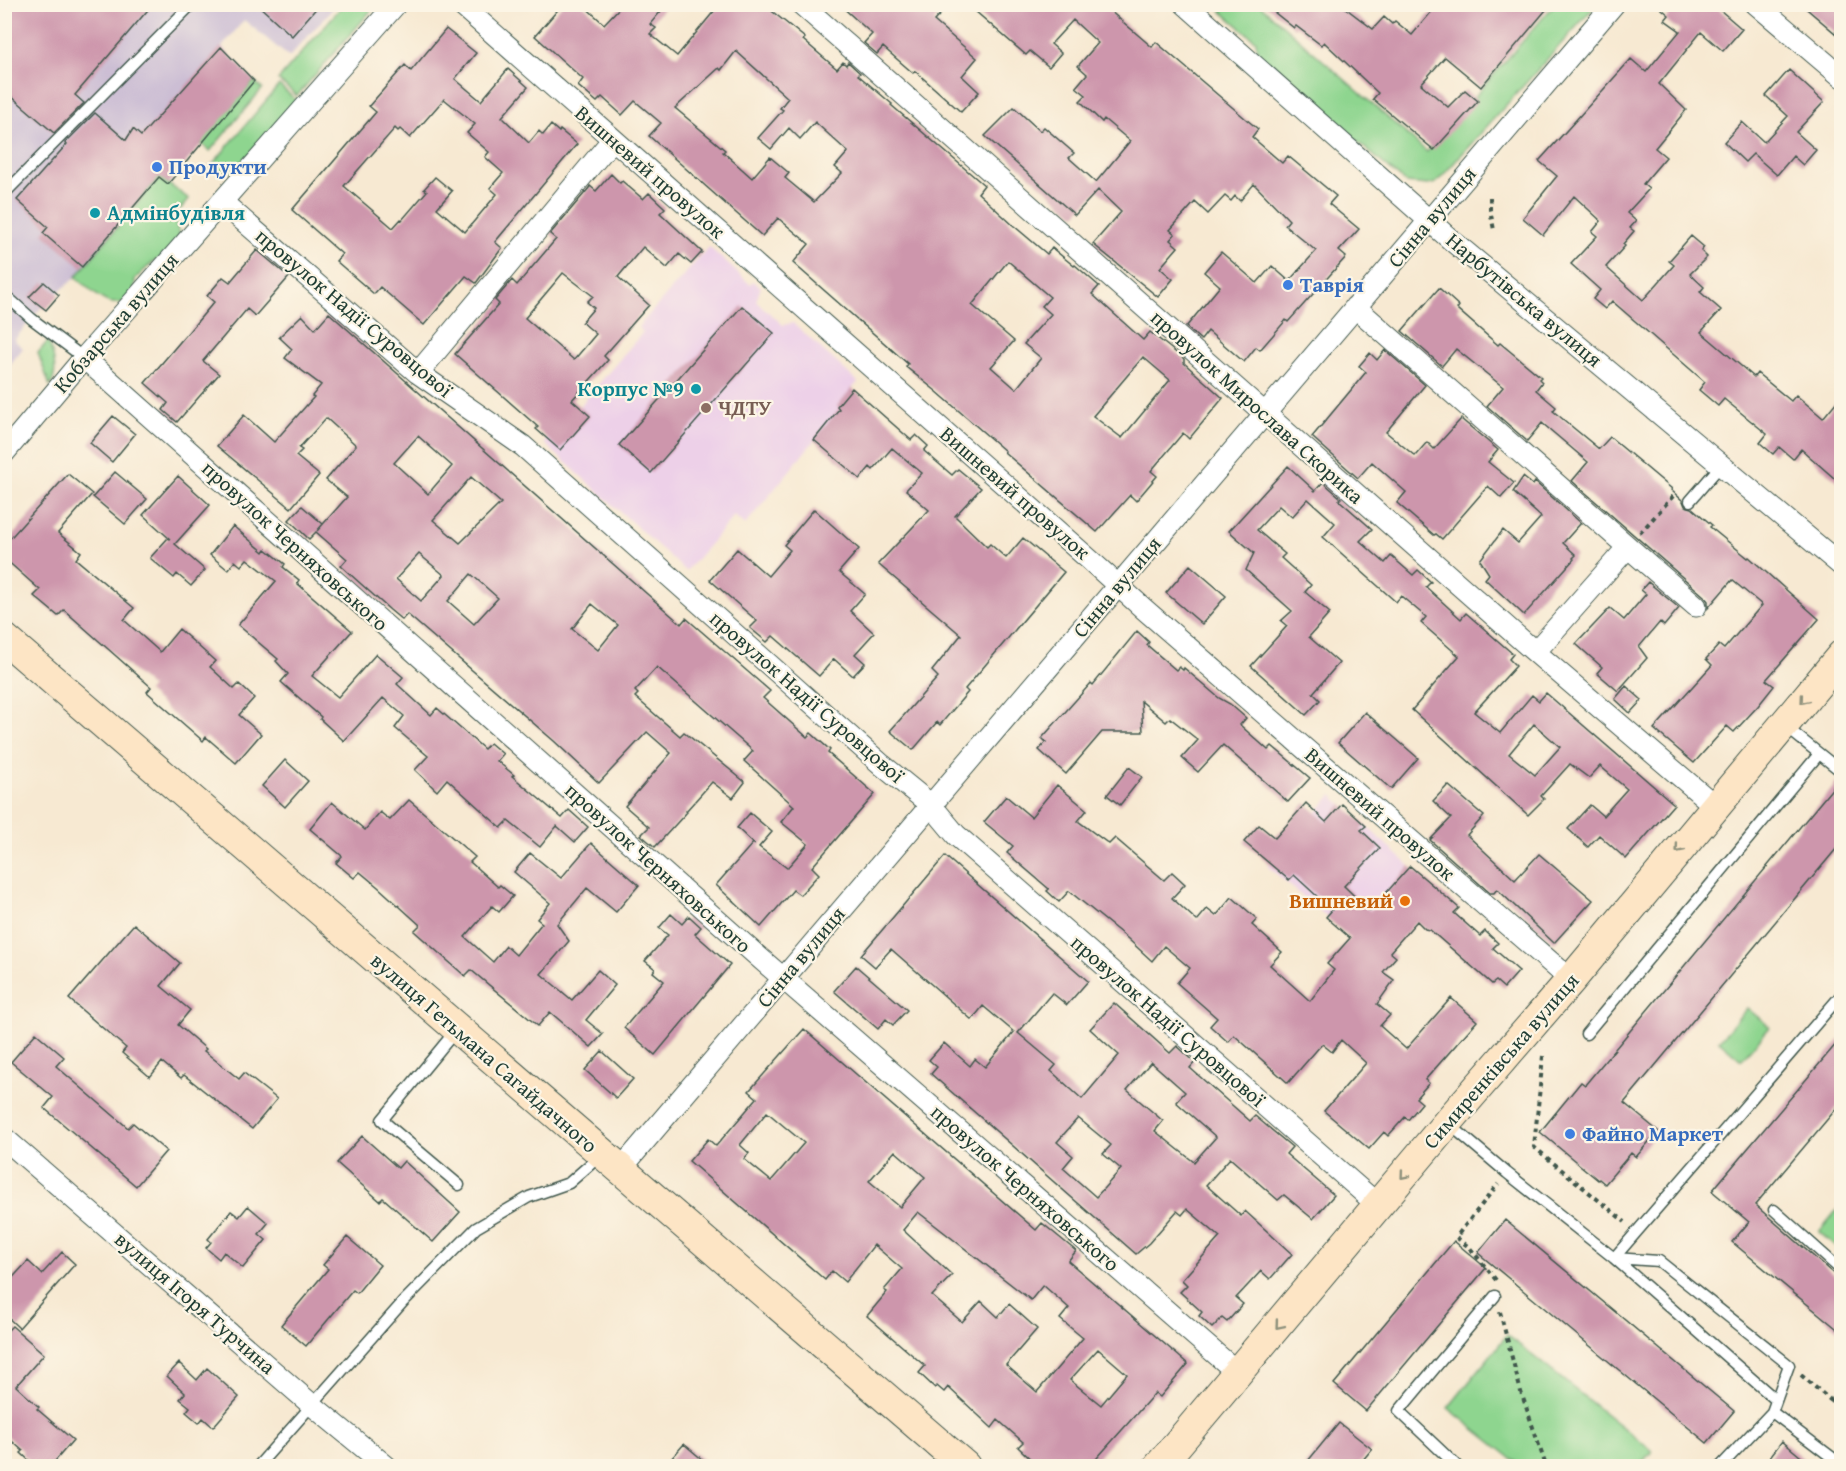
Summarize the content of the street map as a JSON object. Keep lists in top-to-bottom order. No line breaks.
{"streets":{"main road":["вулиця Гетьмана Сагайдачного","Симиренківська вулиця"],"street":["Вишневий провулок","Сінна вулиця","Нарбутівська вулиця","провулок Надії Суровцової","Кобзарська вулиця","провулок Мирослава Скорика","провулок Черняховського","вулиця Ігоря Турчина"]},"crossings":[["Вишневий провулок","Сінна вулиця"],["Вишневий провулок","Симиренківська вулиця"],["Сінна вулиця","Нарбутівська вулиця"],["Сінна вулиця","провулок Надії Суровцової"],["Сінна вулиця","провулок Мирослава Скорика"],["Сінна вулиця","провулок Черняховського"],["Сінна вулиця","вулиця Гетьмана Сагайдачного"],["провулок Надії Суровцової","Кобзарська вулиця"],["провулок Надії Суровцової","Симиренківська вулиця"],["Кобзарська вулиця","провулок Черняховського"],["провулок Мирослава Скорика","Симиренківська вулиця"],["провулок Черняховського","Симиренківська вулиця"]],"one_way":["Симиренківська вулиця"],"places":["Продукти","Адмінбудівля","Таврія","Корпус №9","ЧДТУ","Вишневий","Файно Маркет"]}
